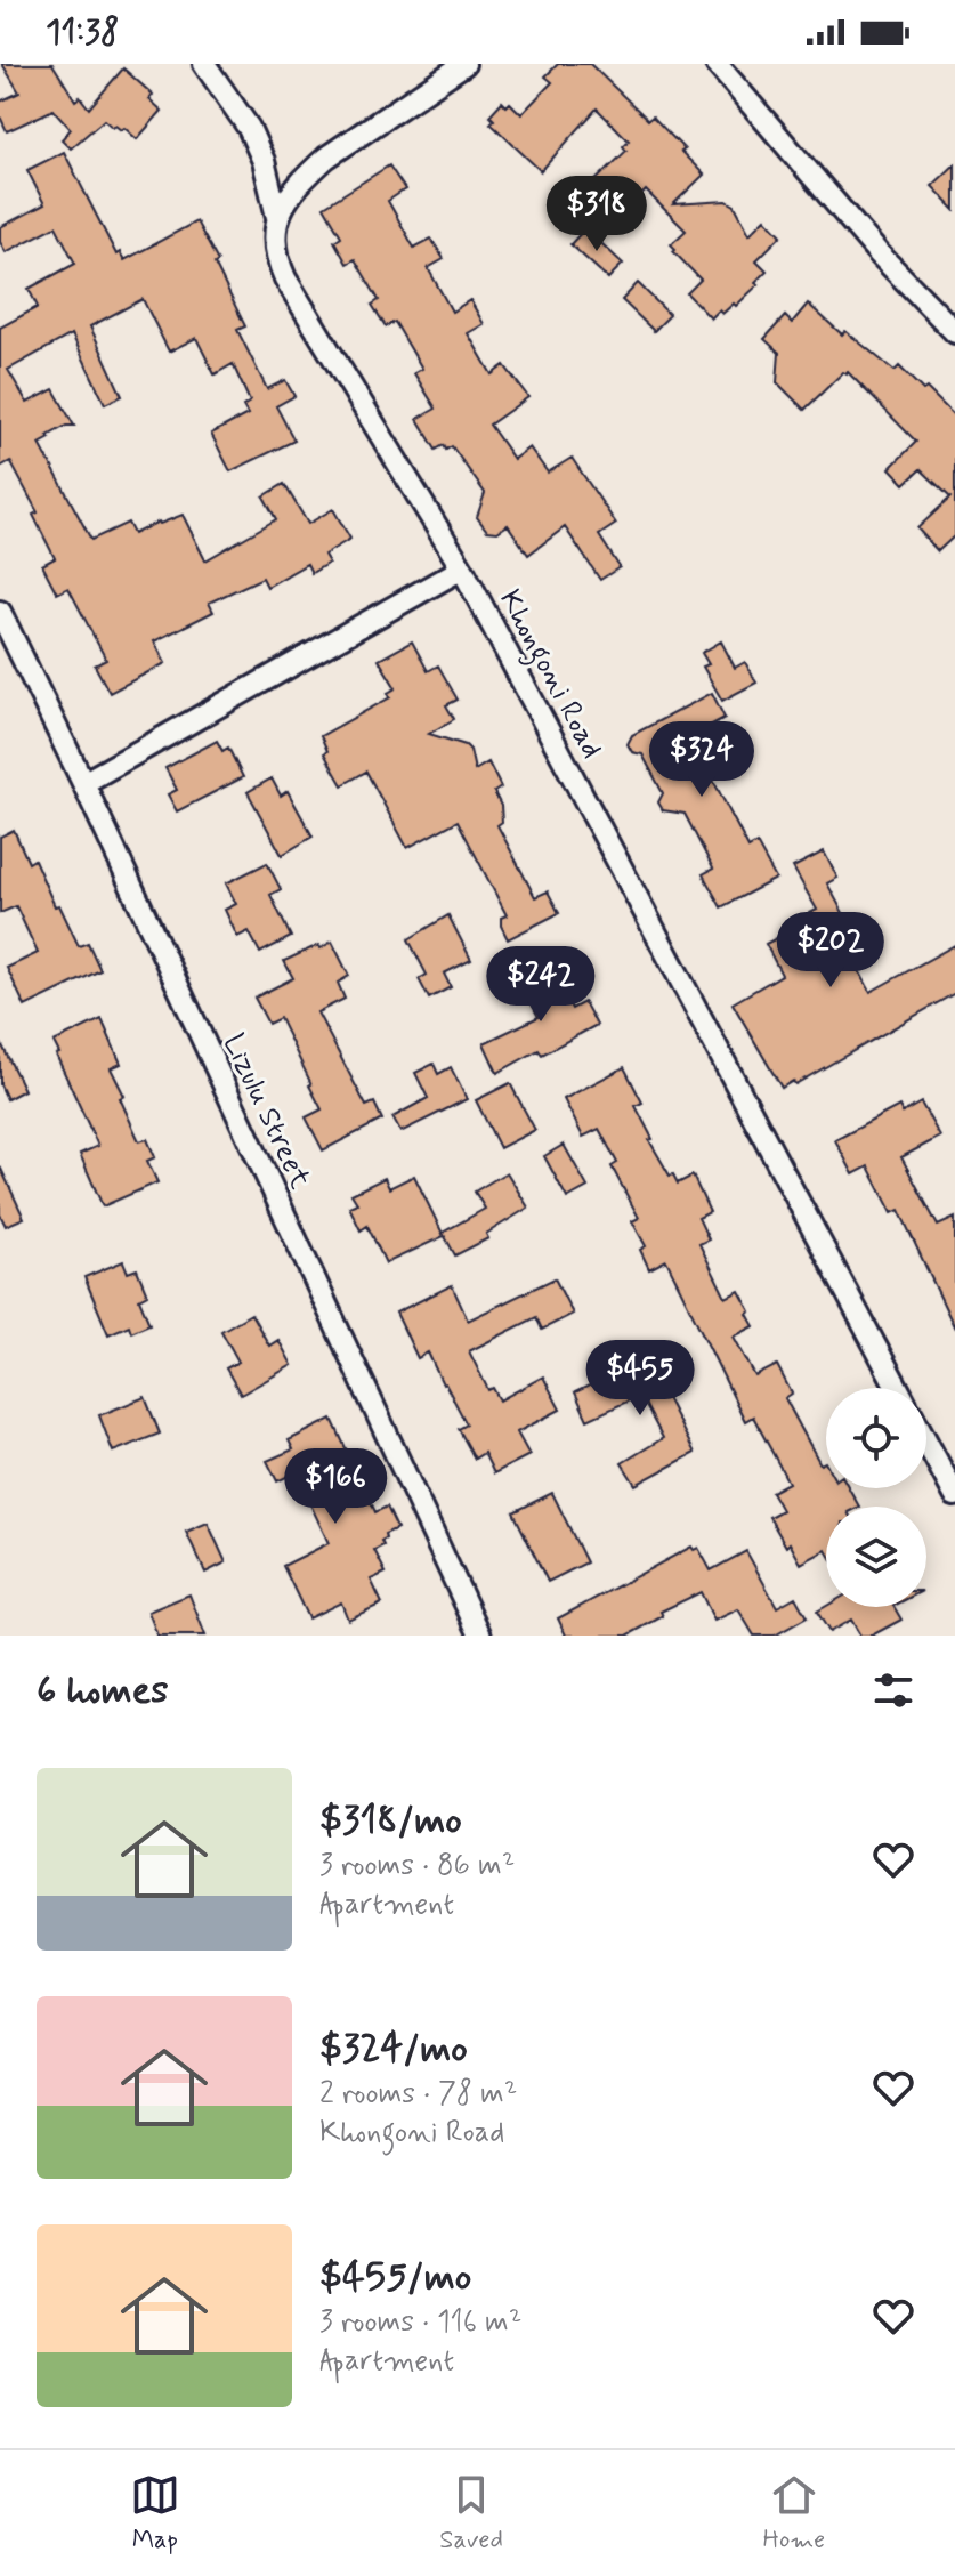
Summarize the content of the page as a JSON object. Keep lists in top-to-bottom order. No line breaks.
{"streets":{"street":["Khongoni Road","Lizulu Street"]},"page":{"status":"11:38","price":["$318","$324","$202","$242","$455","$166"],"heading":"6 homes","list":[{"name":"$318/mo","note":"3 rooms · 86 m² · Apartment"},{"name":"$324/mo","note":"2 rooms · 78 m² · Khongoni Road"},{"name":"$455/mo","note":"3 rooms · 116 m² · Apartment"}],"tabs":["Map","Saved","Home"]}}
